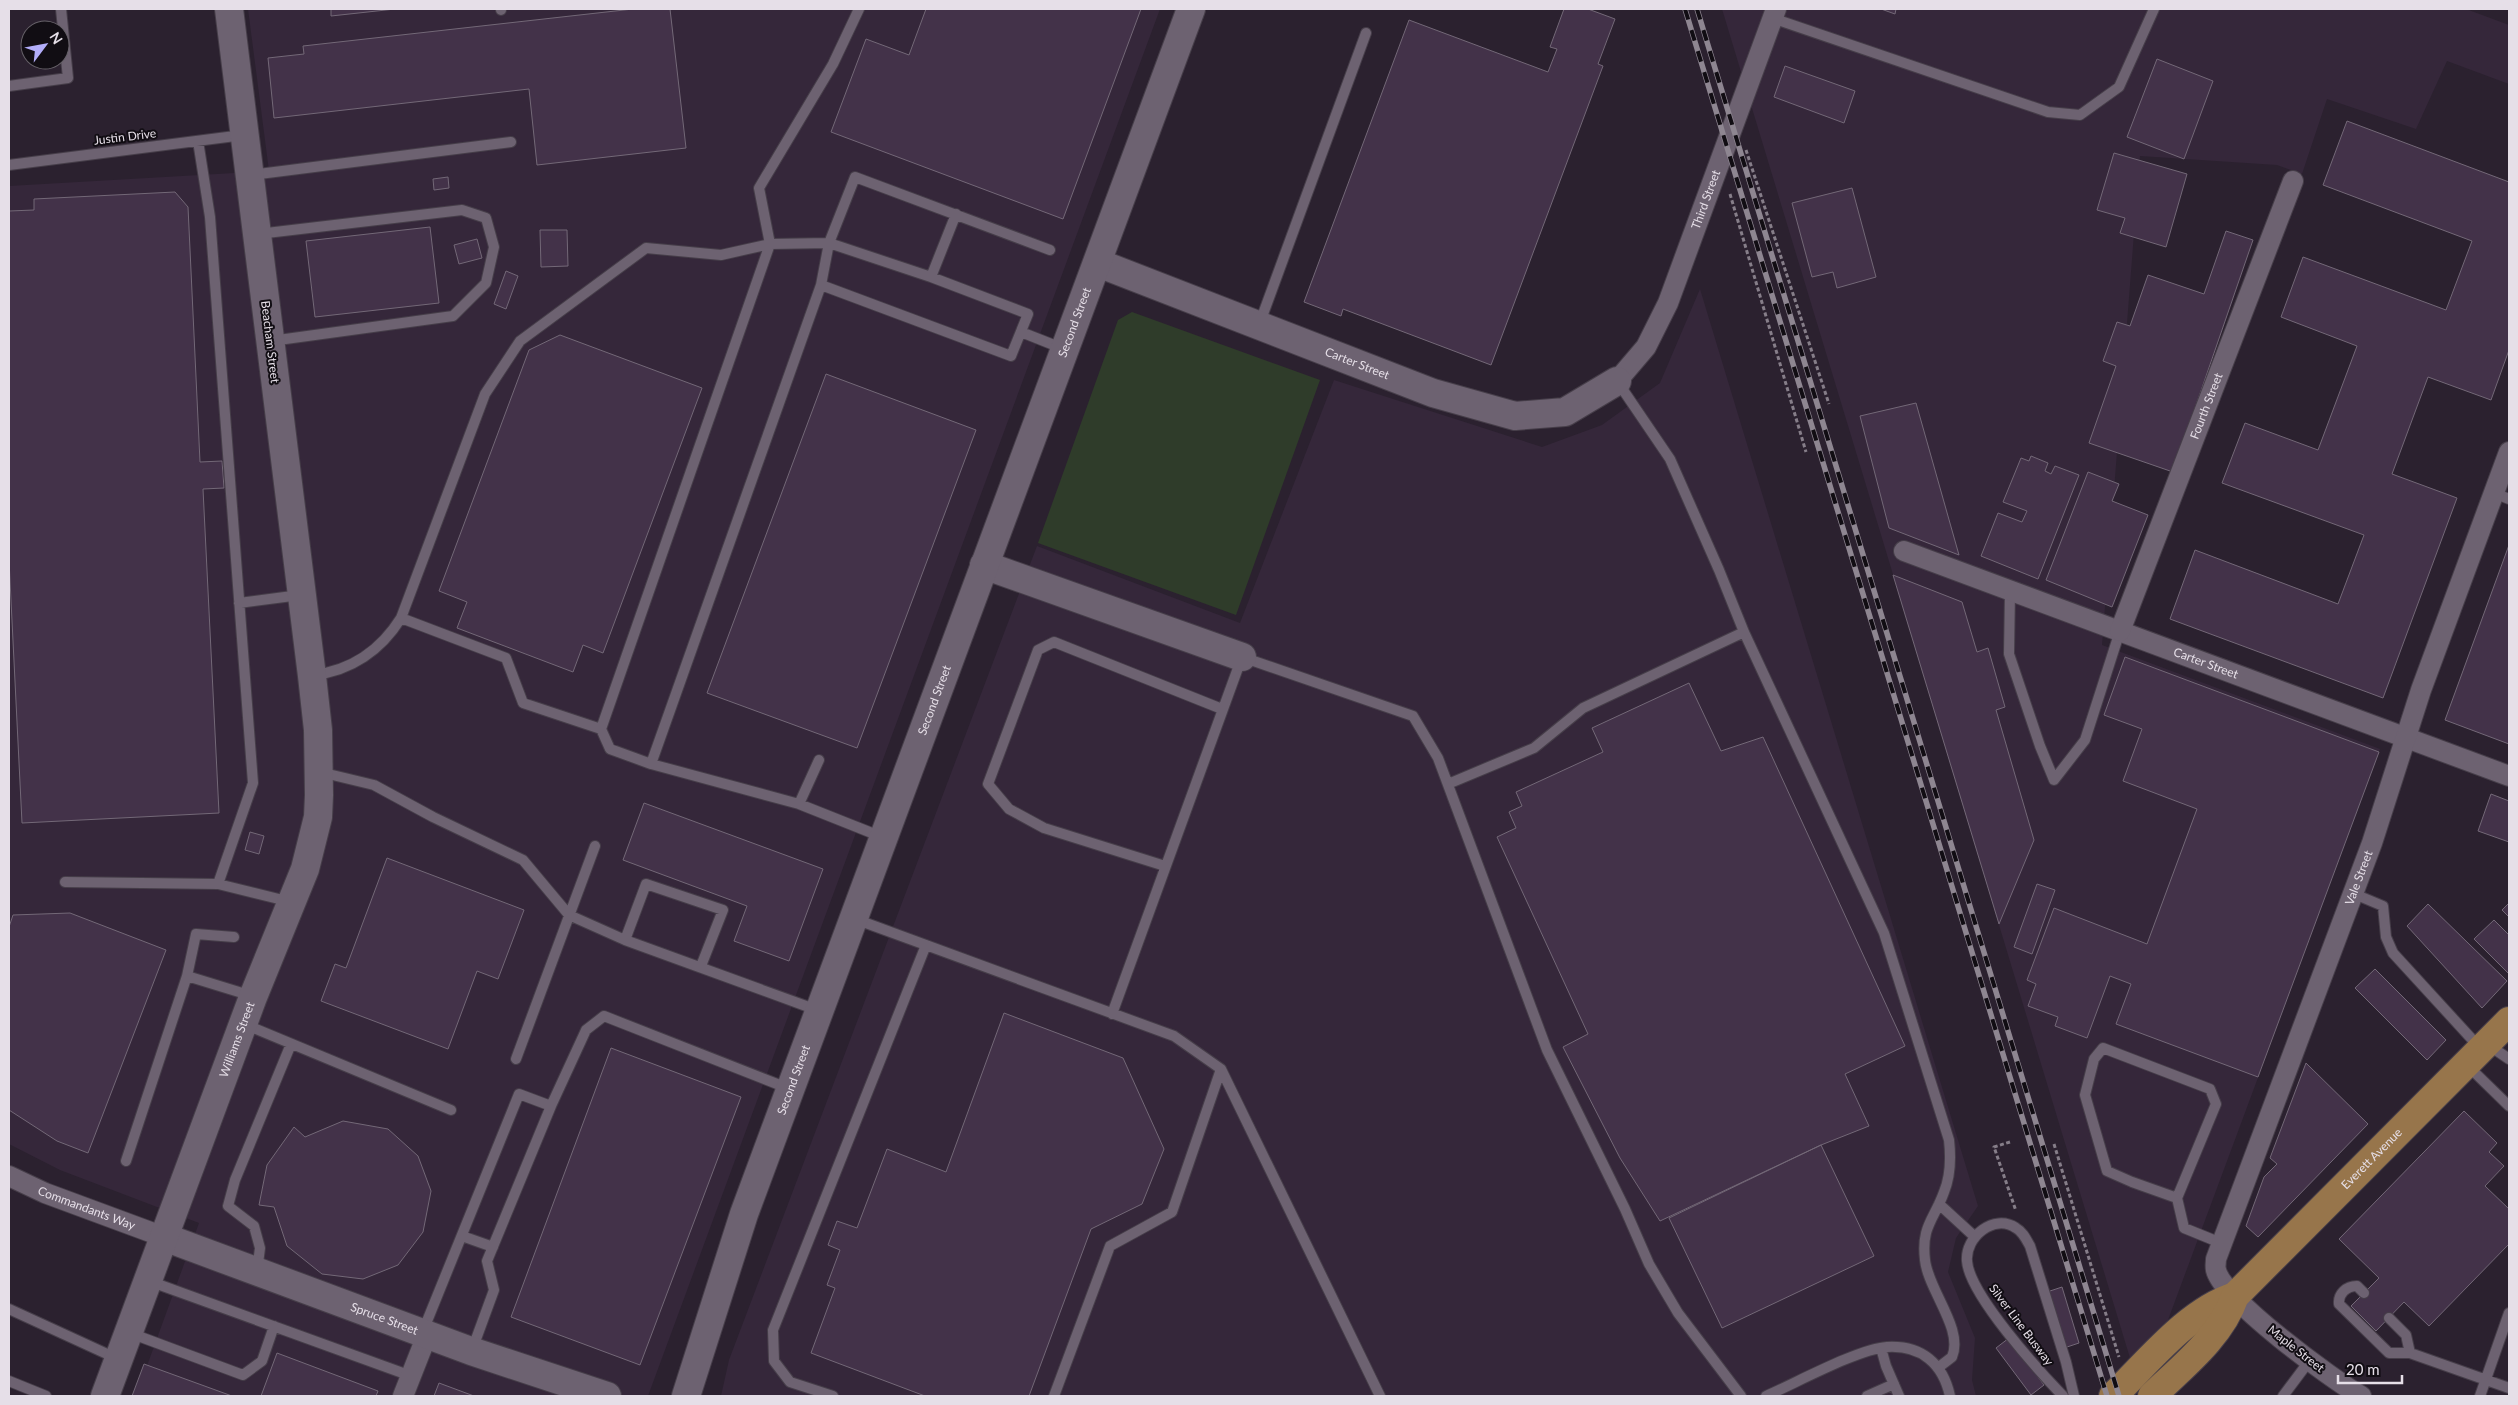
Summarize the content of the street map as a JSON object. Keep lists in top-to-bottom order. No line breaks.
{"streets":{"main road":["Second Street","Beacham Street","Carter Street","Williams Street","Everett Avenue","Spruce Street"],"street":["Third Street","Fourth Street","Vale Street","Commandants Way","Maple Street"],"lane":["Justin Drive","Silver Line Busway"]},"crossings":[["Justin Drive","Beacham Street"],["Third Street","Carter Street"],["Second Street","Carter Street"],["Beacham Street","Williams Street"],["Carter Street","Fourth Street"],["Carter Street","Vale Street"],["Vale Street","Everett Avenue"],["Vale Street","Maple Street"],["Williams Street","Commandants Way"],["Williams Street","Spruce Street"],["Everett Avenue","Maple Street"],["Commandants Way","Spruce Street"]],"scale_bar":"20 m","north":"top right"}
